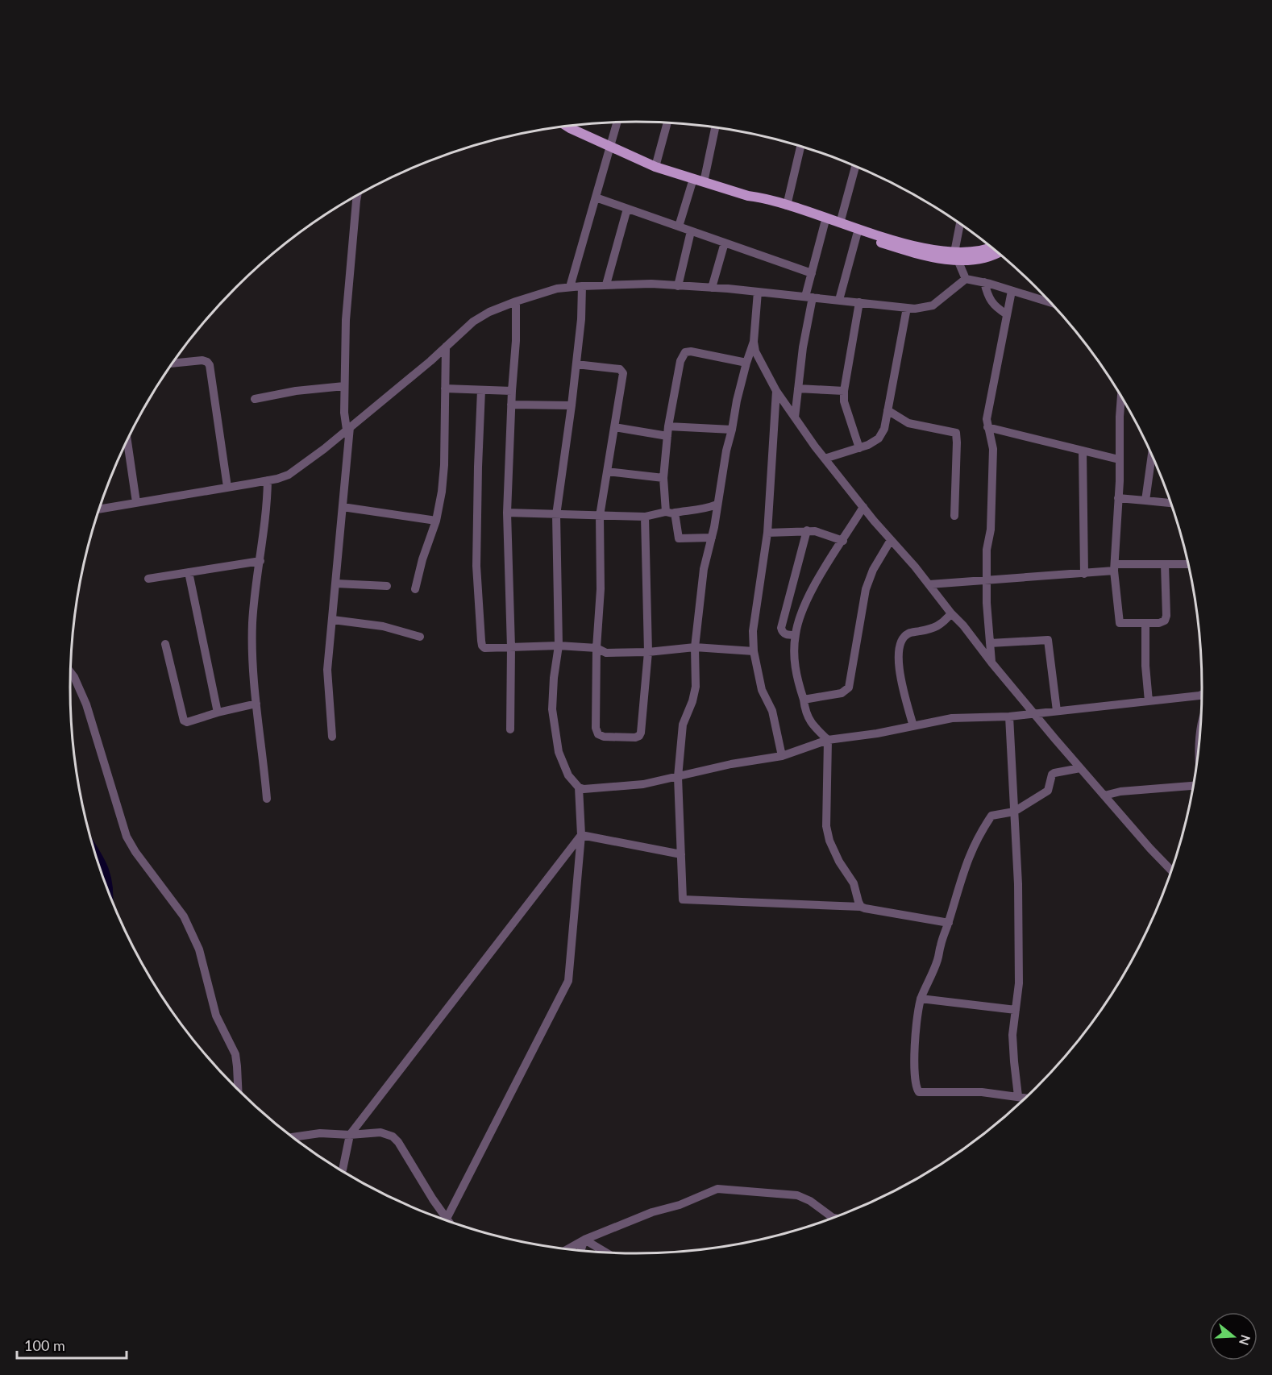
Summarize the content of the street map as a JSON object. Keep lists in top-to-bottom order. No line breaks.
{"scale_bar":"100 m","north":"right"}
